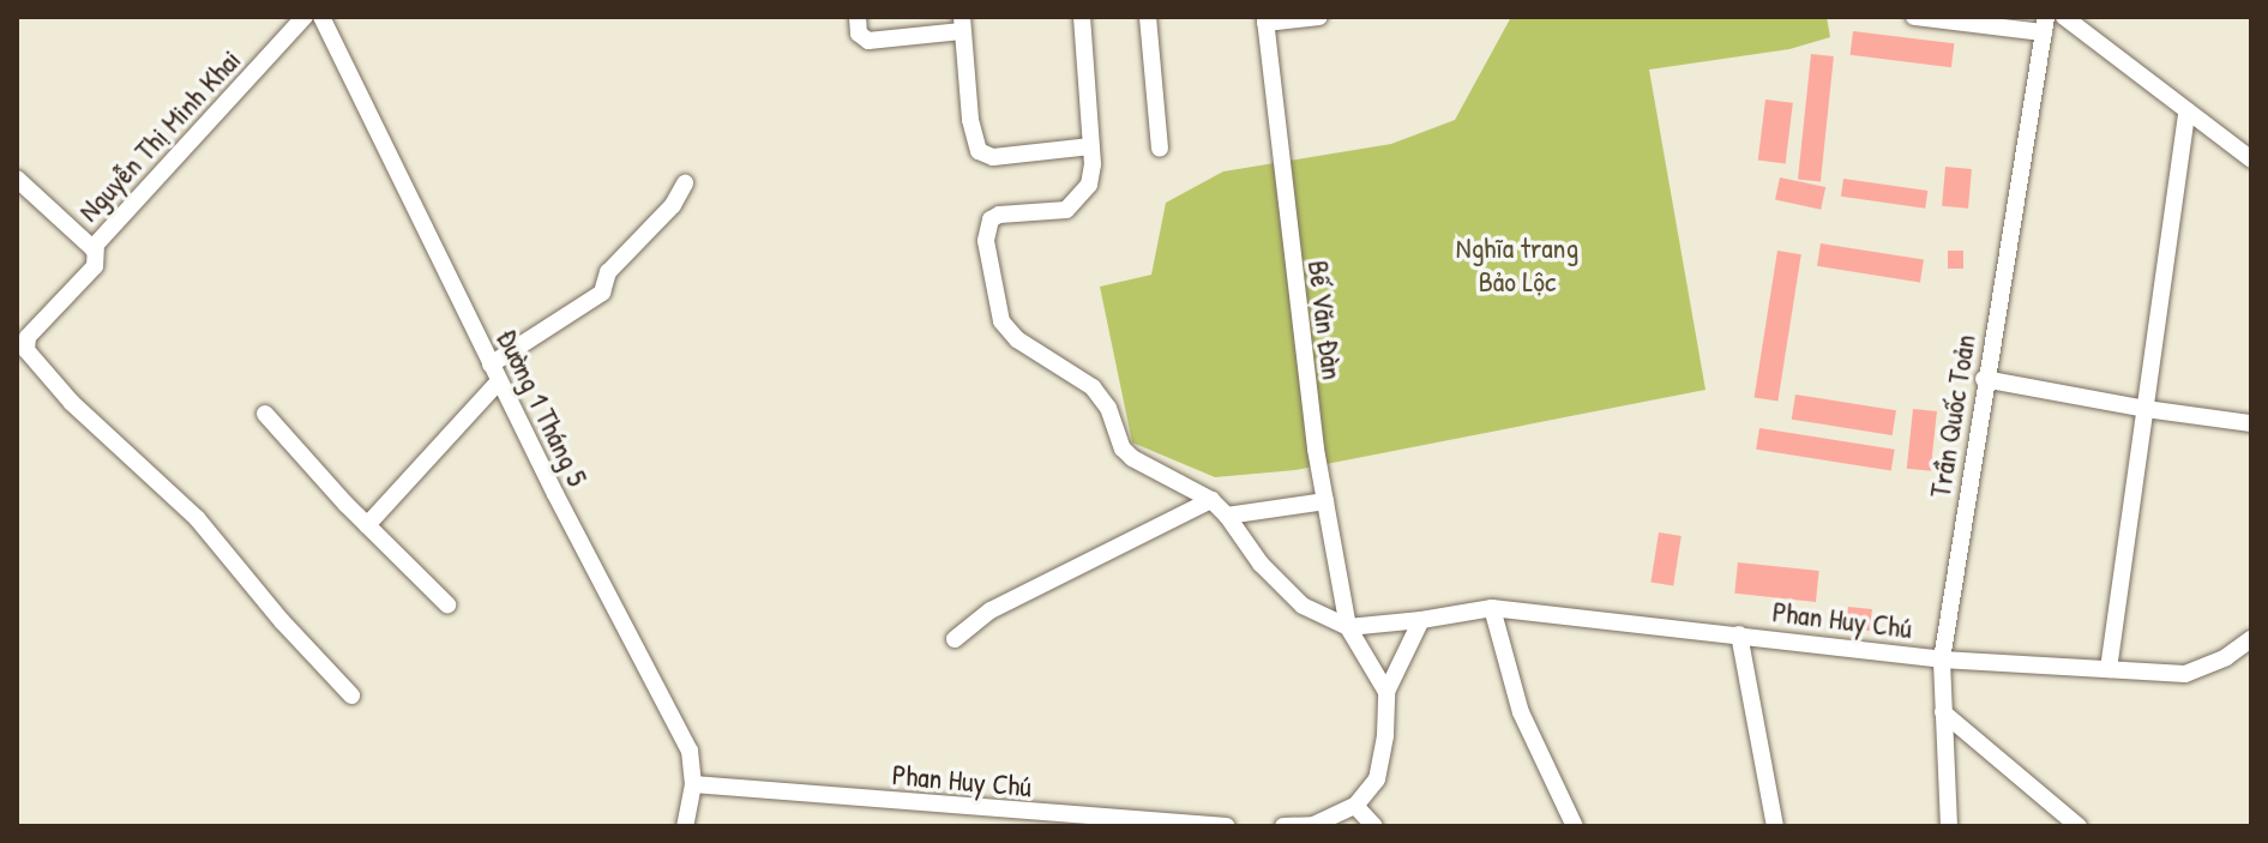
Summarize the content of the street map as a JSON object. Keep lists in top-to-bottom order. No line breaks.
{"streets":{"street":["Nguyễn Thị Minh Khai","Bế Văn Đàn","Đường 1 Tháng 5","Trần Quốc Toản","Phan Huy Chú"]},"crossings":[["Bế Văn Đàn","Phan Huy Chú"],["Đường 1 Tháng 5","Phan Huy Chú"],["Trần Quốc Toản","Phan Huy Chú"]],"parks":["Nghĩa trang Bảo Lộc"]}
